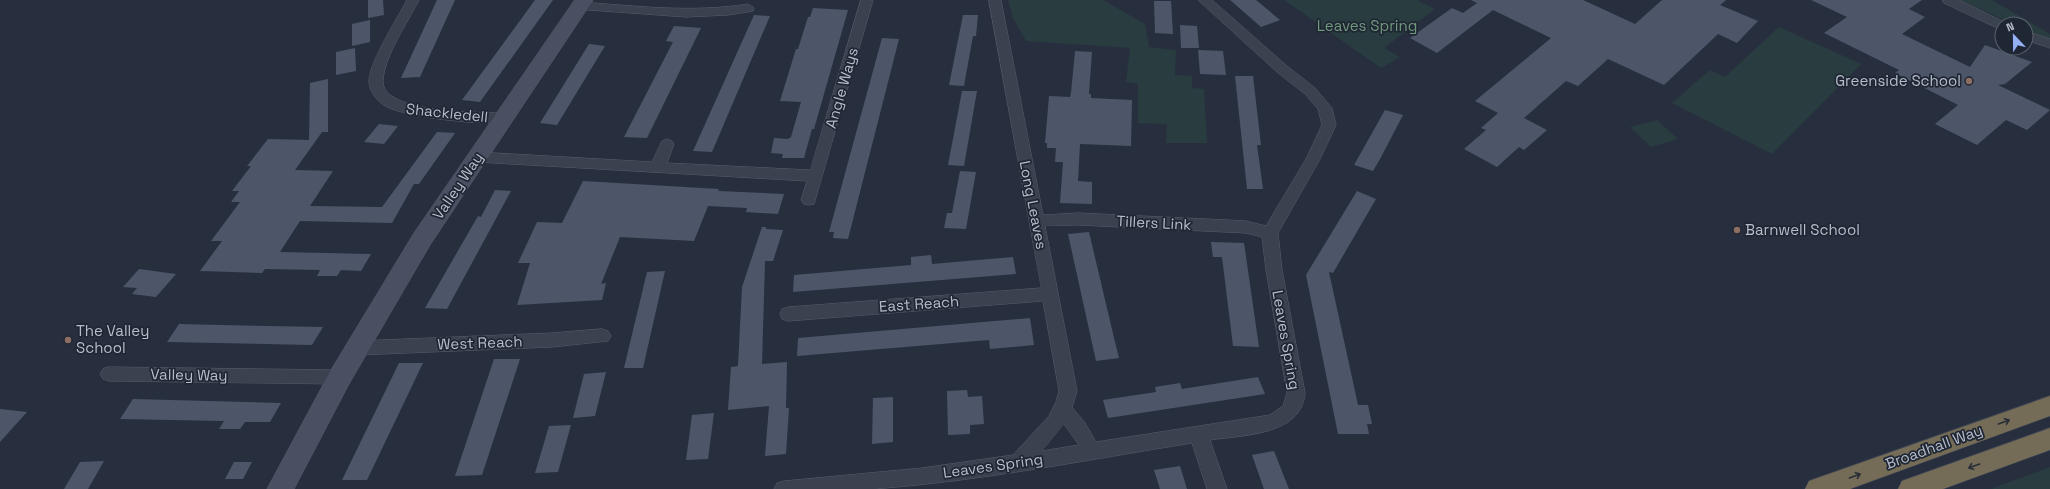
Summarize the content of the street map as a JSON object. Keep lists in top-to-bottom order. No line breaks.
{"streets":{"highway":["Broadhall Way"],"street":["Angle Ways","Shackledell","Valley Way","Long Leaves","Tillers Link","East Reach","Leaves Spring","West Reach"]},"crossings":[["Shackledell","Valley Way"],["Valley Way","West Reach"],["Long Leaves","Tillers Link"],["Long Leaves","East Reach"],["Long Leaves","Leaves Spring"],["Tillers Link","Leaves Spring"]],"parks":["Leaves Spring"],"places":["Greenside School","Barnwell School","The Valley School"],"north":"top"}
